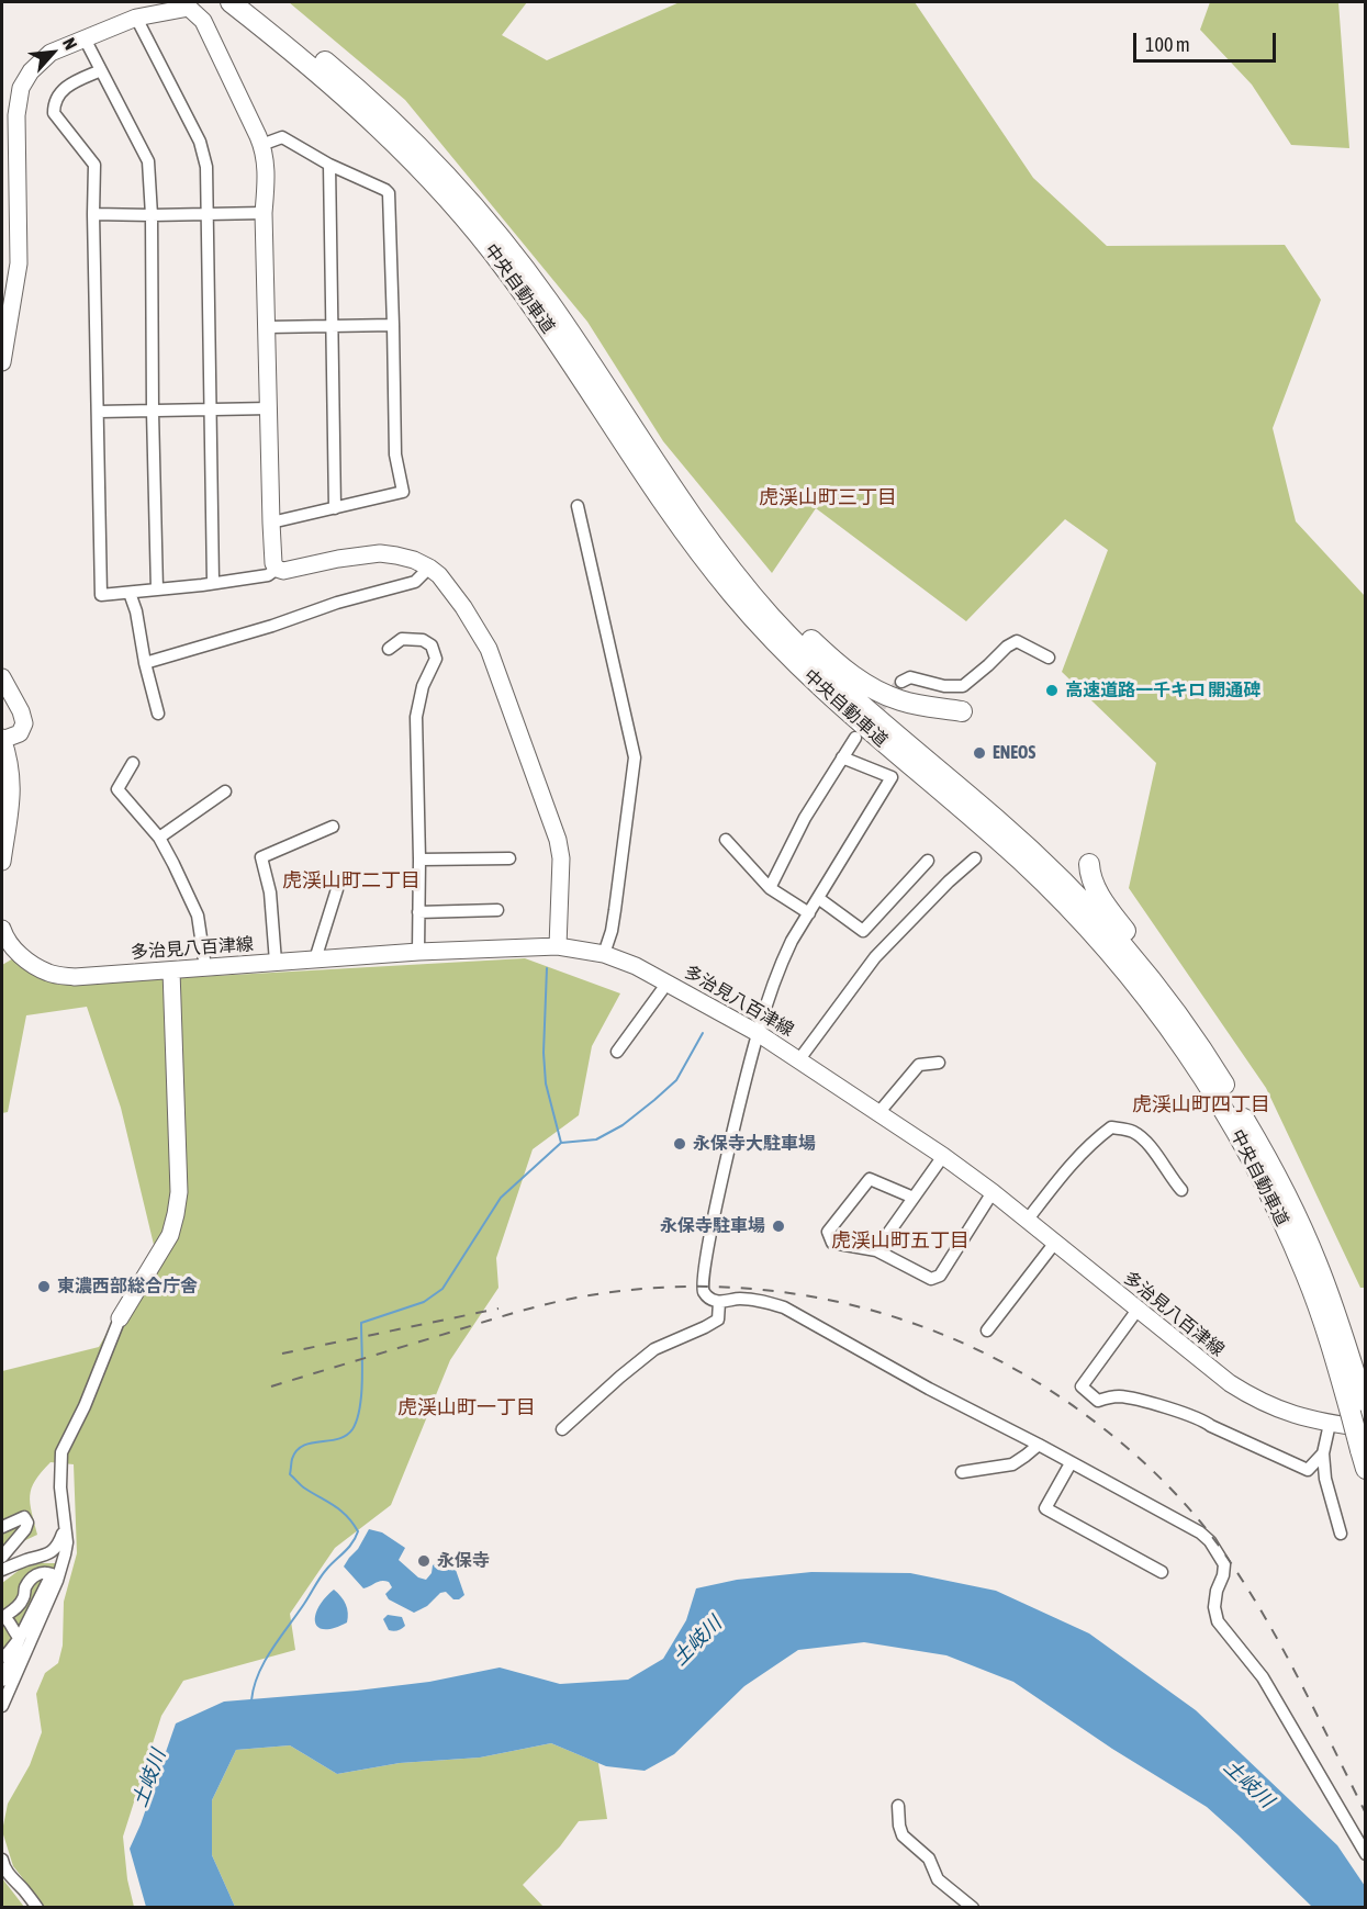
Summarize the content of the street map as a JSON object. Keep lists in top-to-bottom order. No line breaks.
{"streets":{"highway":["中央自動車道"],"street":["多治見八百津線"]},"districts":["虎渓山町三丁目","虎渓山町二丁目","虎渓山町四丁目","虎渓山町五丁目","虎渓山町一丁目"],"water":["土岐川"],"places":["高速道路一千キロ 開通碑","ENEOS","永保寺大駐車場","永保寺駐車場","東濃西部総合庁舎","永保寺"],"scale_bar":"100 m","north":"top right"}
